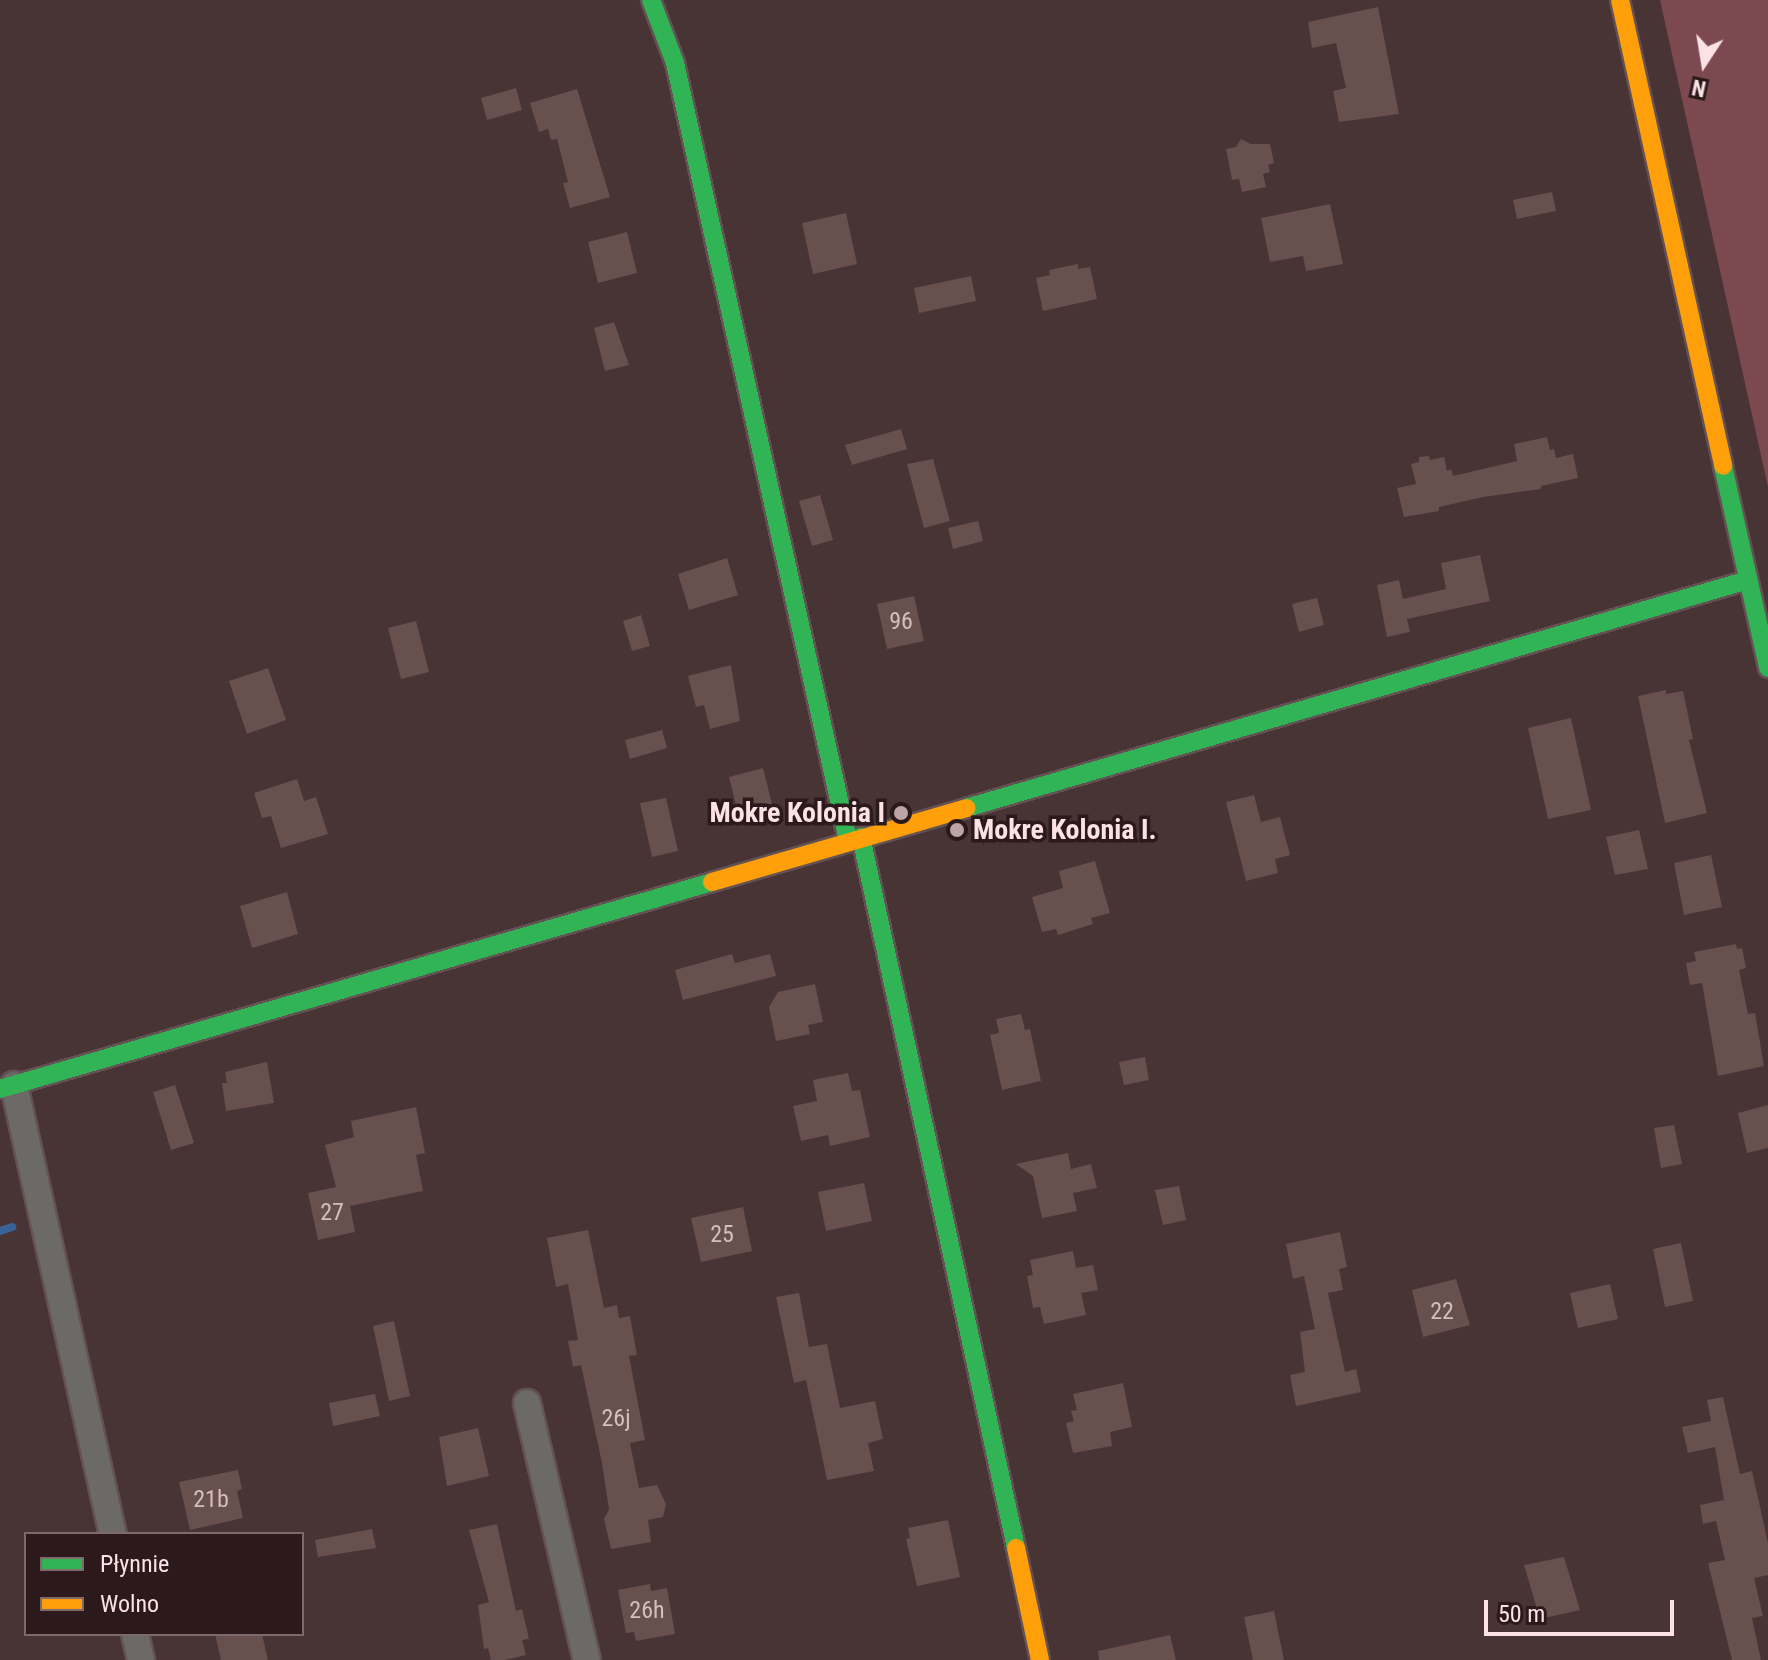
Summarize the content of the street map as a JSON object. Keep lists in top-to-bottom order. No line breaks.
{"places":["Mokre Kolonia I","Mokre Kolonia I."],"house_numbers":["96","27","25","22","26j","21b","26h"],"legend":["Płynnie","Wolno"],"scale_bar":"50 m","north":"bottom"}
